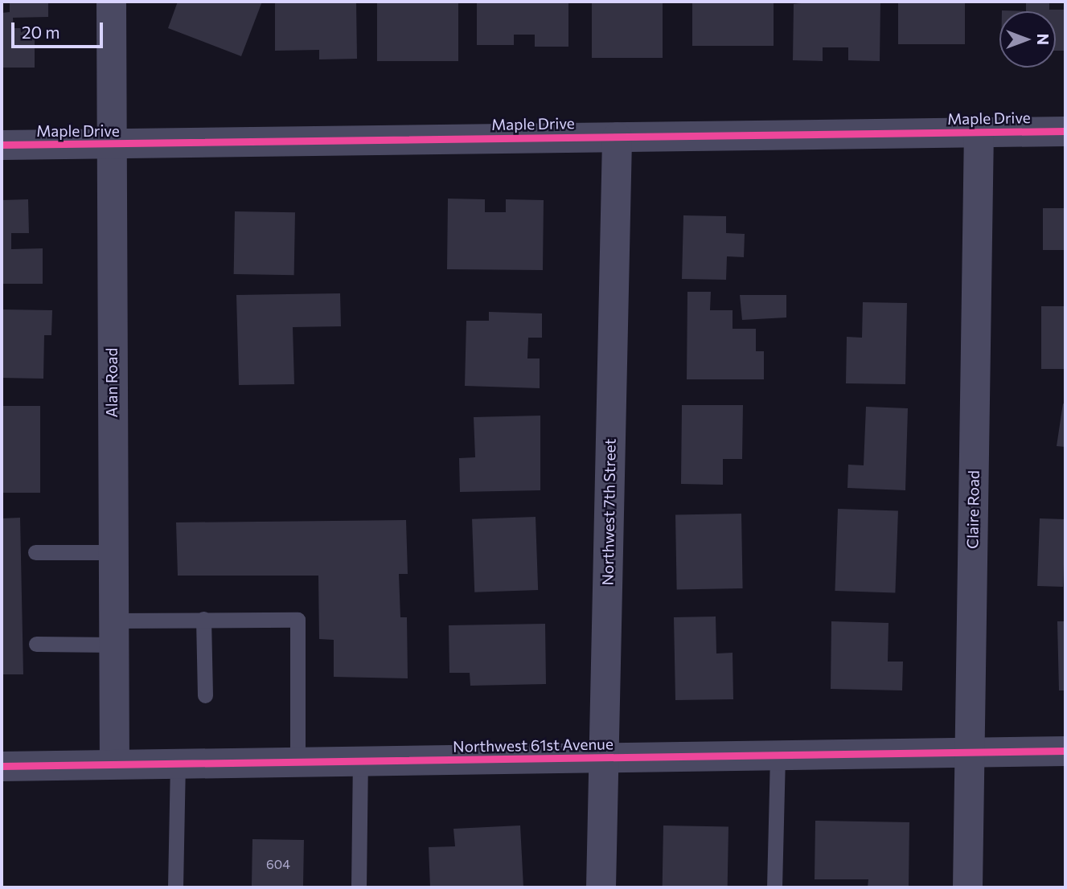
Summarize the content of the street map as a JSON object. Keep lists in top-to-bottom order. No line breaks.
{"streets":{"street":["Maple Drive","Alan Road","Claire Road","Northwest 7th Street","Northwest 61st Avenue"]},"crossings":[["Maple Drive","Alan Road"],["Maple Drive","Claire Road"],["Maple Drive","Northwest 7th Street"],["Alan Road","Northwest 61st Avenue"],["Claire Road","Northwest 61st Avenue"],["Northwest 7th Street","Northwest 61st Avenue"]],"house_numbers":["604"],"scale_bar":"20 m","north":"right"}
